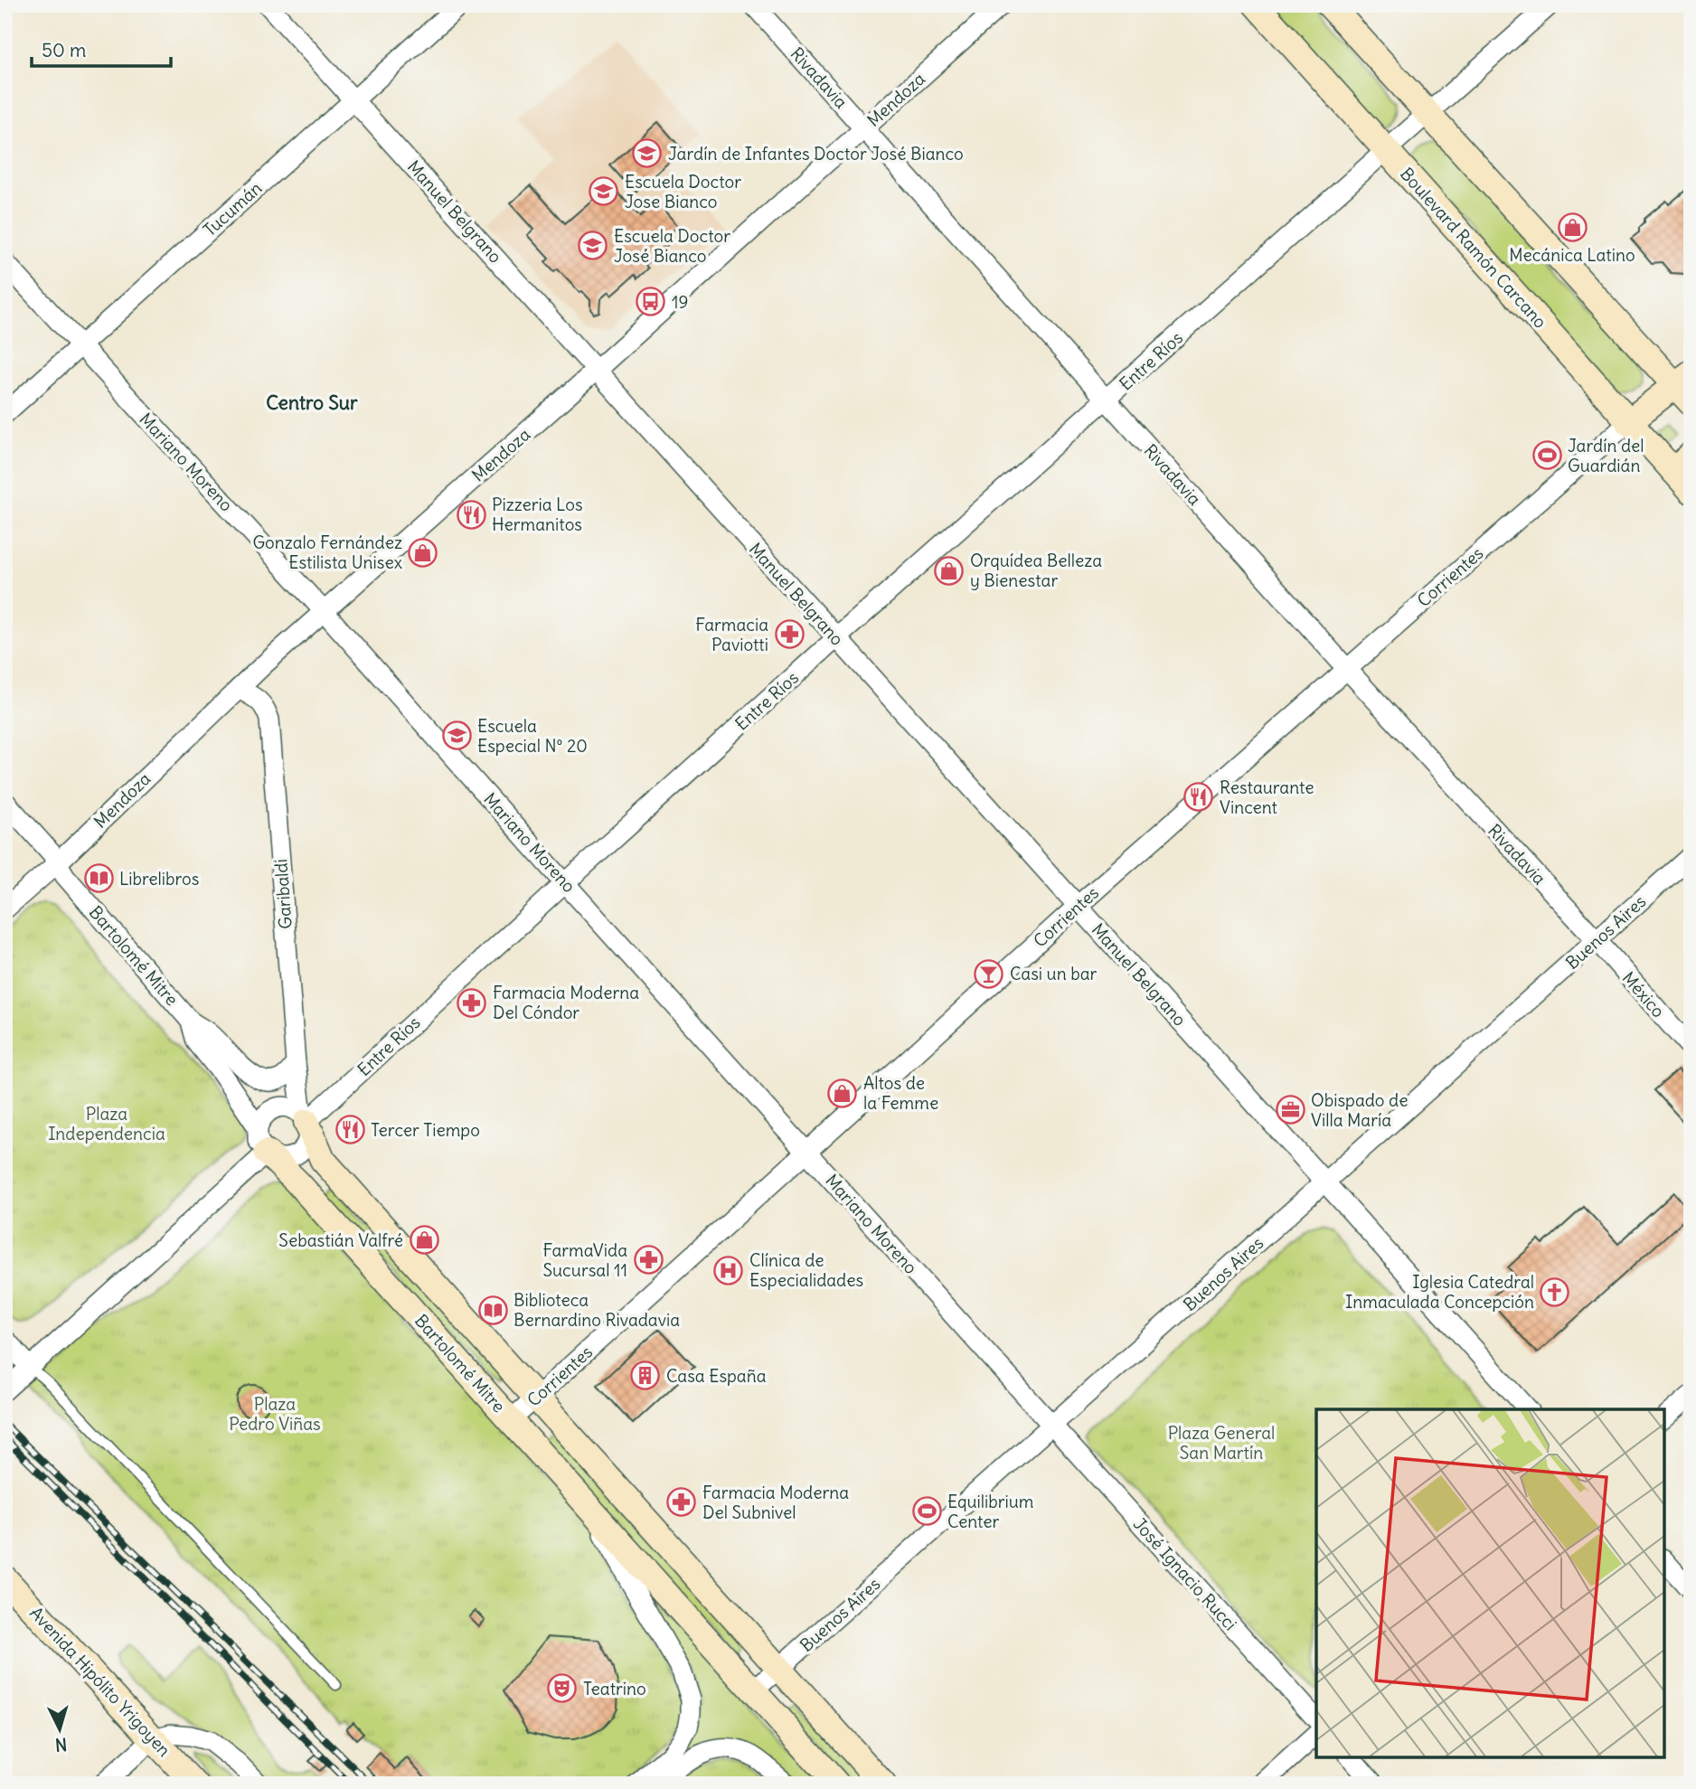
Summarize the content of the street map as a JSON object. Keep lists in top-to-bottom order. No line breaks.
{"streets":{"main road":["Boulevard Ramón Carcano","Bartolomé Mitre","Avenida Hipólito Yrigoyen"],"street":["Rivadavia","Mendoza","Tucumán","Manuel Belgrano","Entre Ríos","Mariano Moreno","Corrientes","Garibaldi","Buenos Aires","México","José Ignacio Rucci"]},"crossings":[["Rivadavia","Mendoza"],["Rivadavia","Entre Ríos"],["Rivadavia","Corrientes"],["Rivadavia","Buenos Aires"],["Rivadavia","México"],["Mendoza","Manuel Belgrano"],["Mendoza","Mariano Moreno"],["Mendoza","Garibaldi"],["Mendoza","Bartolomé Mitre"],["Tucumán","Manuel Belgrano"],["Tucumán","Mariano Moreno"],["Manuel Belgrano","Entre Ríos"],["Manuel Belgrano","Corrientes"],["Manuel Belgrano","Buenos Aires"],["Boulevard Ramón Carcano","Entre Ríos"],["Boulevard Ramón Carcano","Corrientes"],["Entre Ríos","Mariano Moreno"],["Entre Ríos","Garibaldi"],["Entre Ríos","Bartolomé Mitre"],["Mariano Moreno","Corrientes"],["Mariano Moreno","Buenos Aires"],["Mariano Moreno","José Ignacio Rucci"],["Corrientes","Bartolomé Mitre"],["Garibaldi","Bartolomé Mitre"],["Buenos Aires","Bartolomé Mitre"],["Buenos Aires","México"],["Buenos Aires","José Ignacio Rucci"]],"districts":["Centro Sur"],"parks":["Plaza Independencia","Plaza Pedro Viñas","Plaza General San Martín"],"places":{"school or university":["Jardín de Infantes Doctor José Bianco","Escuela Doctor Jose Bianco","Escuela Doctor José Bianco","Escuela Especial Nº 20"],"shop":["Mecánica Latino","Gonzalo Fernández Estilista Unisex","Orquídea Belleza y Bienestar","Altos de la Femme","Sebastián Valfré"],"bus stop":["19"],"sports":["Jardín del Guardián","Equilibrium Center"],"restaurant":["Pizzeria Los Hermanitos","Restaurante Vincent","Tercer Tiempo"],"pharmacy":["Farmacia Paviotti","Farmacia Moderna Del Cóndor","FarmaVida Sucursal 11","Farmacia Moderna Del Subnivel"],"library":["Librelibros","Biblioteca Bernardino Rivadavia"],"bar":["Casi un bar"],"office":["Obispado de Villa María"],"hospital":["Clínica de Especialidades"],"church":["Iglesia Catedral Inmaculada Concepción"],"building":["Casa España"],"theatre":["Teatrino"]},"scale_bar":"50 m","north":"bottom"}
